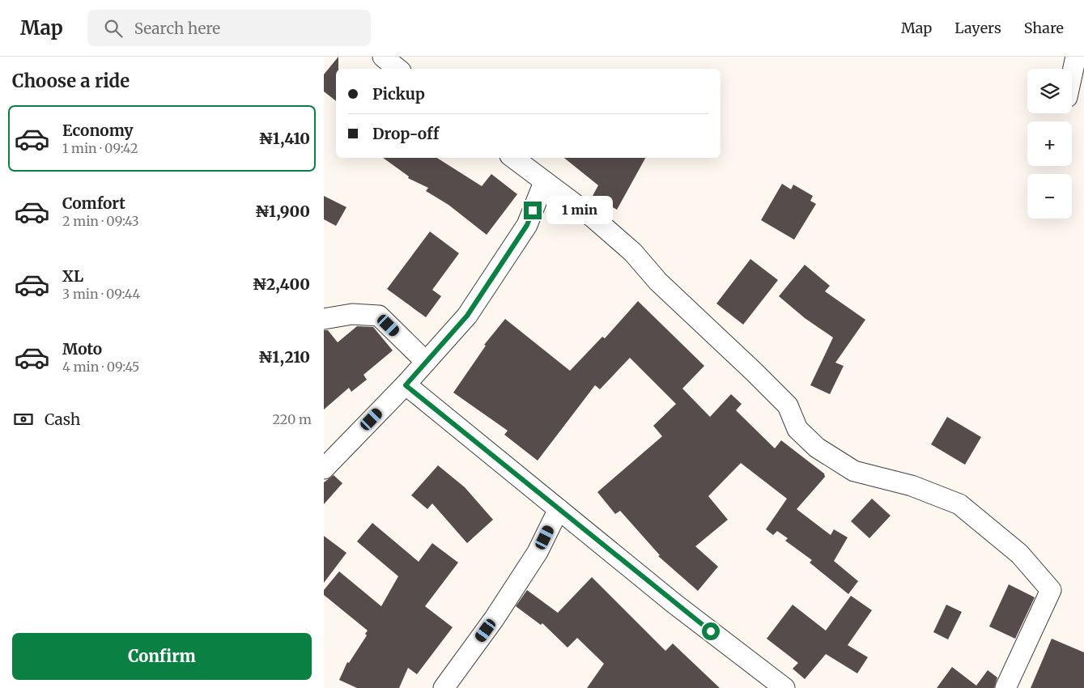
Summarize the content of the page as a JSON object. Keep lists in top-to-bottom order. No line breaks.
{"page":{"header":"Map","search":"Search here","nav":["Map","Layers","Share"],"heading":"Choose a ride","map_buttons":["+","−"],"banner":["Pickup","Drop-off"],"list":[{"name":"Economy","note":"1 min · 09:42","value":"₦1,410"},{"name":"Comfort","note":"2 min · 09:43","value":"₦1,900"},{"name":"XL","note":"3 min · 09:44","value":"₦2,400"},{"name":"Moto","note":"4 min · 09:45","value":"₦1,210"}],"bubble":"1 min","pay":["Cash","220 m"],"buttons":"Confirm"}}
